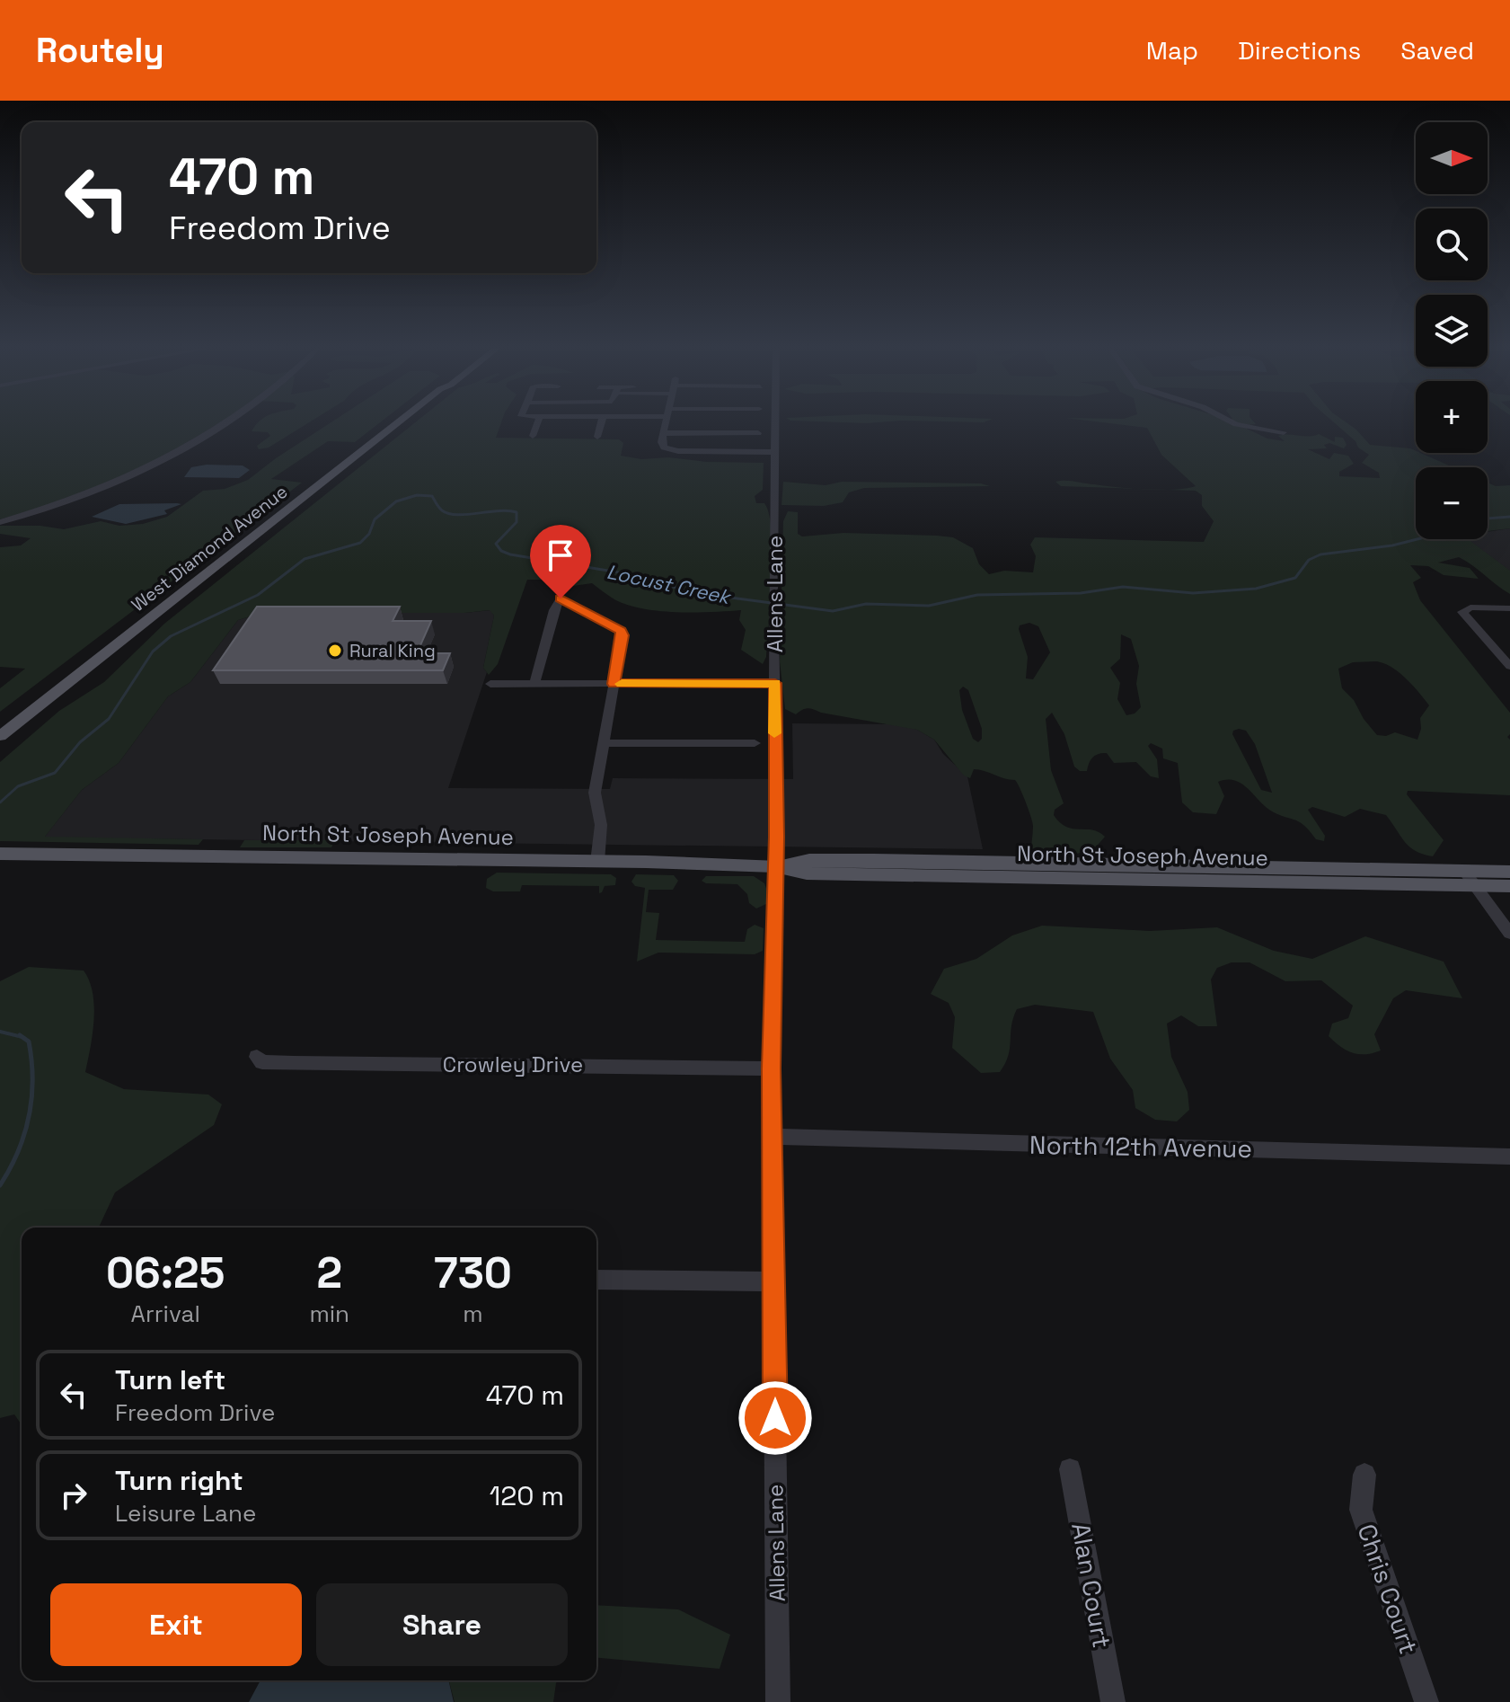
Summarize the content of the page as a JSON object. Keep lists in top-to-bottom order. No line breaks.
{"streets":{"main road":["West Diamond Avenue","North St Joseph Avenue"],"street":["Allens Lane","Crowley Drive","North 12th Avenue","Alan Court","Chris Court"]},"crossings":[["Allens Lane","North St Joseph Avenue"],["Allens Lane","Crowley Drive"],["Allens Lane","North 12th Avenue"]],"water":["Locust Creek"],"places":["Rural King"],"north":"right","page":{"header":"Routely","nav":["Map","Directions","Saved"],"map_buttons":["+","−"],"turn":["470 m","Freedom Drive"],"eta":["06:25","Arrival","2","min","730","m"],"list":[{"name":"Turn left","note":"Freedom Drive","value":"470 m"},{"name":"Turn right","note":"Leisure Lane","value":"120 m"}],"buttons":["Exit","Share"]}}
